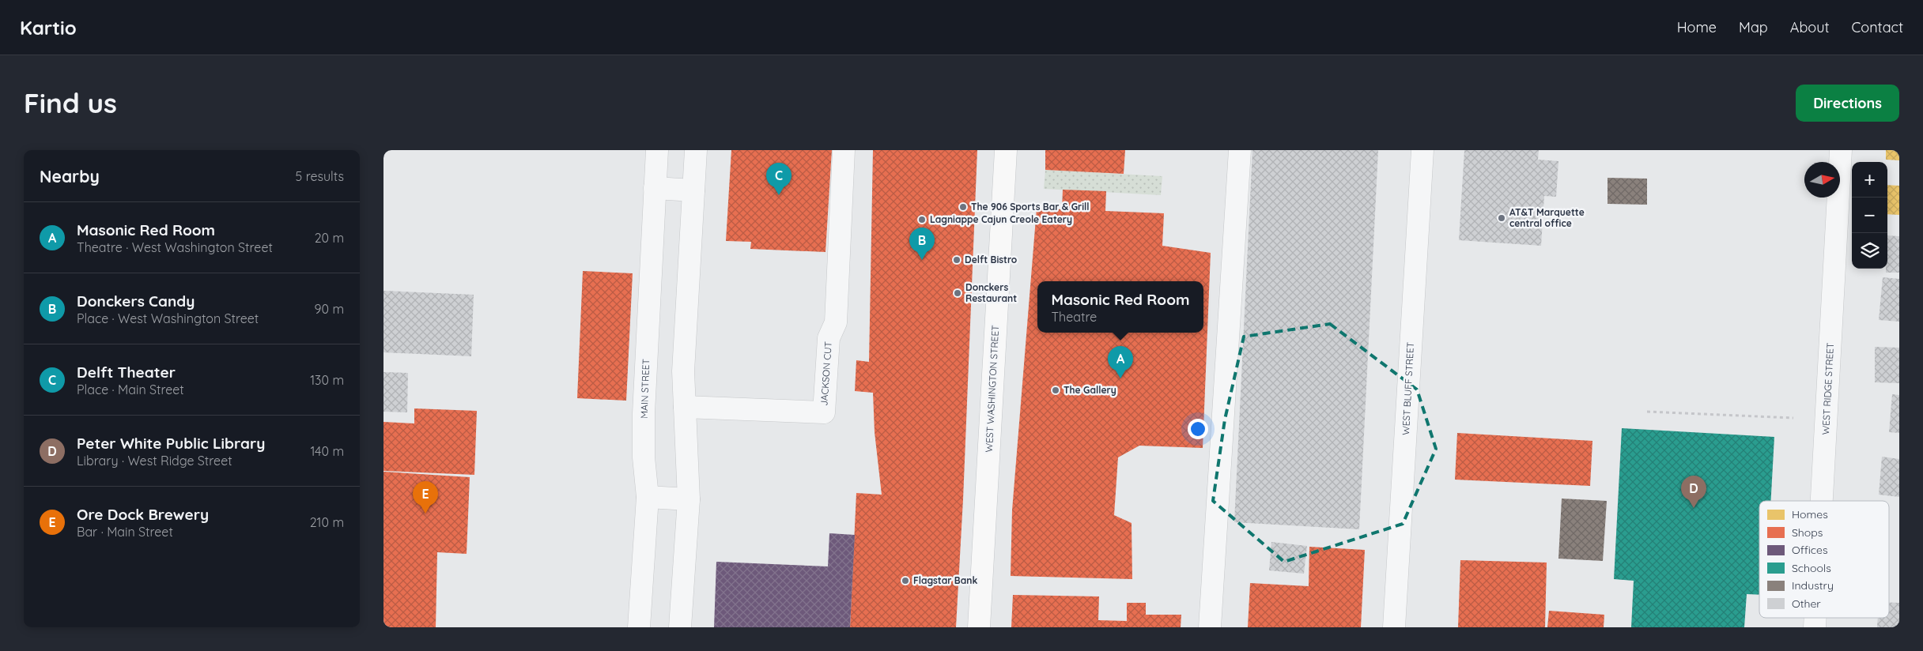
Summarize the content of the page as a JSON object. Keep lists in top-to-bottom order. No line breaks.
{"streets":{"main road":["WEST WASHINGTON STREET"],"street":["JACKSON CUT","MAIN STREET","WEST BLUFF STREET","WEST RIDGE STREET"]},"places":["The 906 Sports Bar & Grill","AT&T Marquette central office","Lagniappe Cajun Creole Eatery","Delft Bistro","Donckers Restaurant","The Gallery","Flagstar Bank"],"legend":["Homes","Shops","Offices","Schools","Industry","Other"],"north":"right","page":{"header":"Kartio","nav":["Home","Map","About","Contact"],"buttons":"Directions","title":"Find us","heading":["Nearby","5 results"],"map_buttons":["+","−"],"pins":["C","B","A","D","E"],"list":[{"mark":"A","name":"Masonic Red Room","note":"Theatre · West Washington Street","value":"20 m"},{"mark":"B","name":"Donckers Candy","note":"Place · West Washington Street","value":"90 m"},{"mark":"C","name":"Delft Theater","note":"Place · Main Street","value":"130 m"},{"mark":"D","name":"Peter White Public Library","note":"Library · West Ridge Street","value":"140 m"},{"mark":"E","name":"Ore Dock Brewery","note":"Bar · Main Street","value":"210 m"}],"popup":["Masonic Red Room","Theatre"]}}
